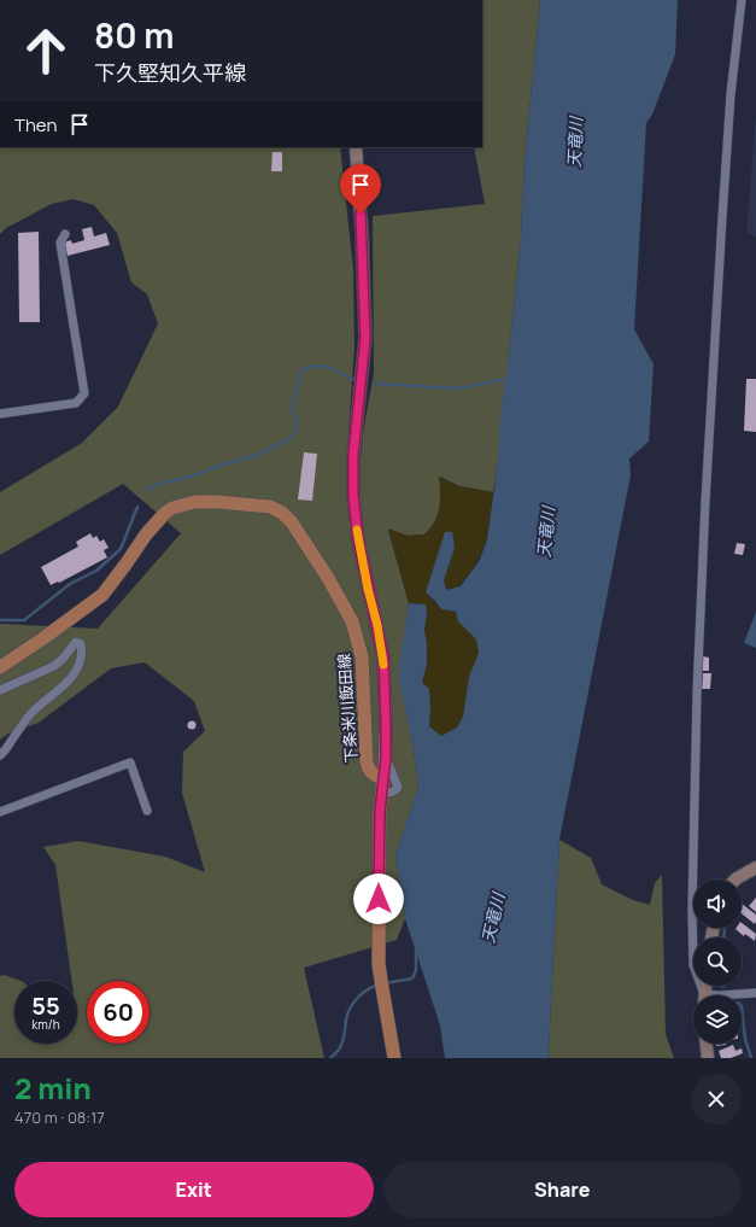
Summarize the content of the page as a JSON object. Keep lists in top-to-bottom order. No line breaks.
{"streets":{"main road":["下条米川飯田線"]},"water":["天竜川"],"page":{"turn":["80 m","下久堅知久平線"],"then":"Then","speed":"55 km/h","limit":"60","heading":["2 min","470 m · 08:17"],"buttons":["Exit","Share"]}}
